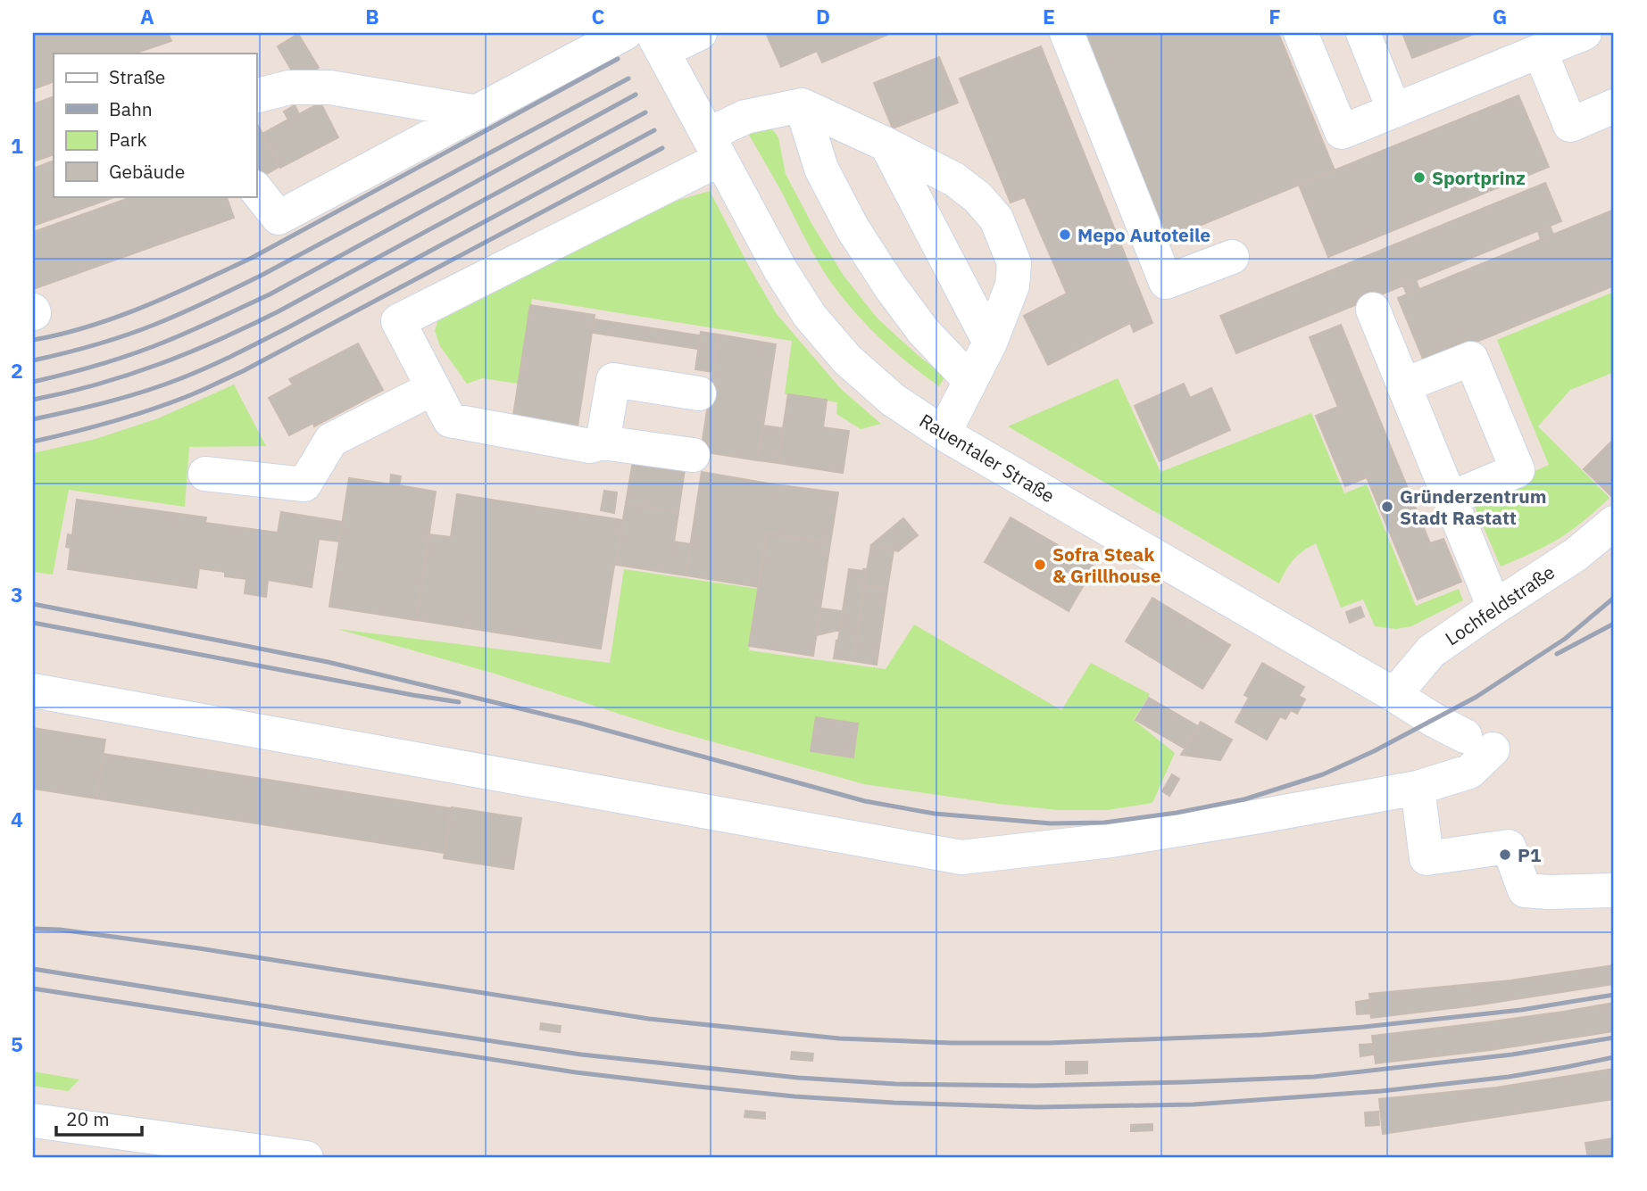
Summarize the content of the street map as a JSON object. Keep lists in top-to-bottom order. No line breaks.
{"streets":{"street":["Rauentaler Straße","Lochfeldstraße"]},"crossings":[["Rauentaler Straße","Lochfeldstraße"]],"places":["Sportprinz","Mepo Autoteile","Gründerzentrum Stadt Rastatt","Sofra Steak & Grillhouse","P1"],"legend":["Straße","Bahn","Park","Gebäude"],"scale_bar":"20 m","grid":{"columns":["A","B","C","D","E","F","G"],"rows":["1","2","3","4","5"]}}
